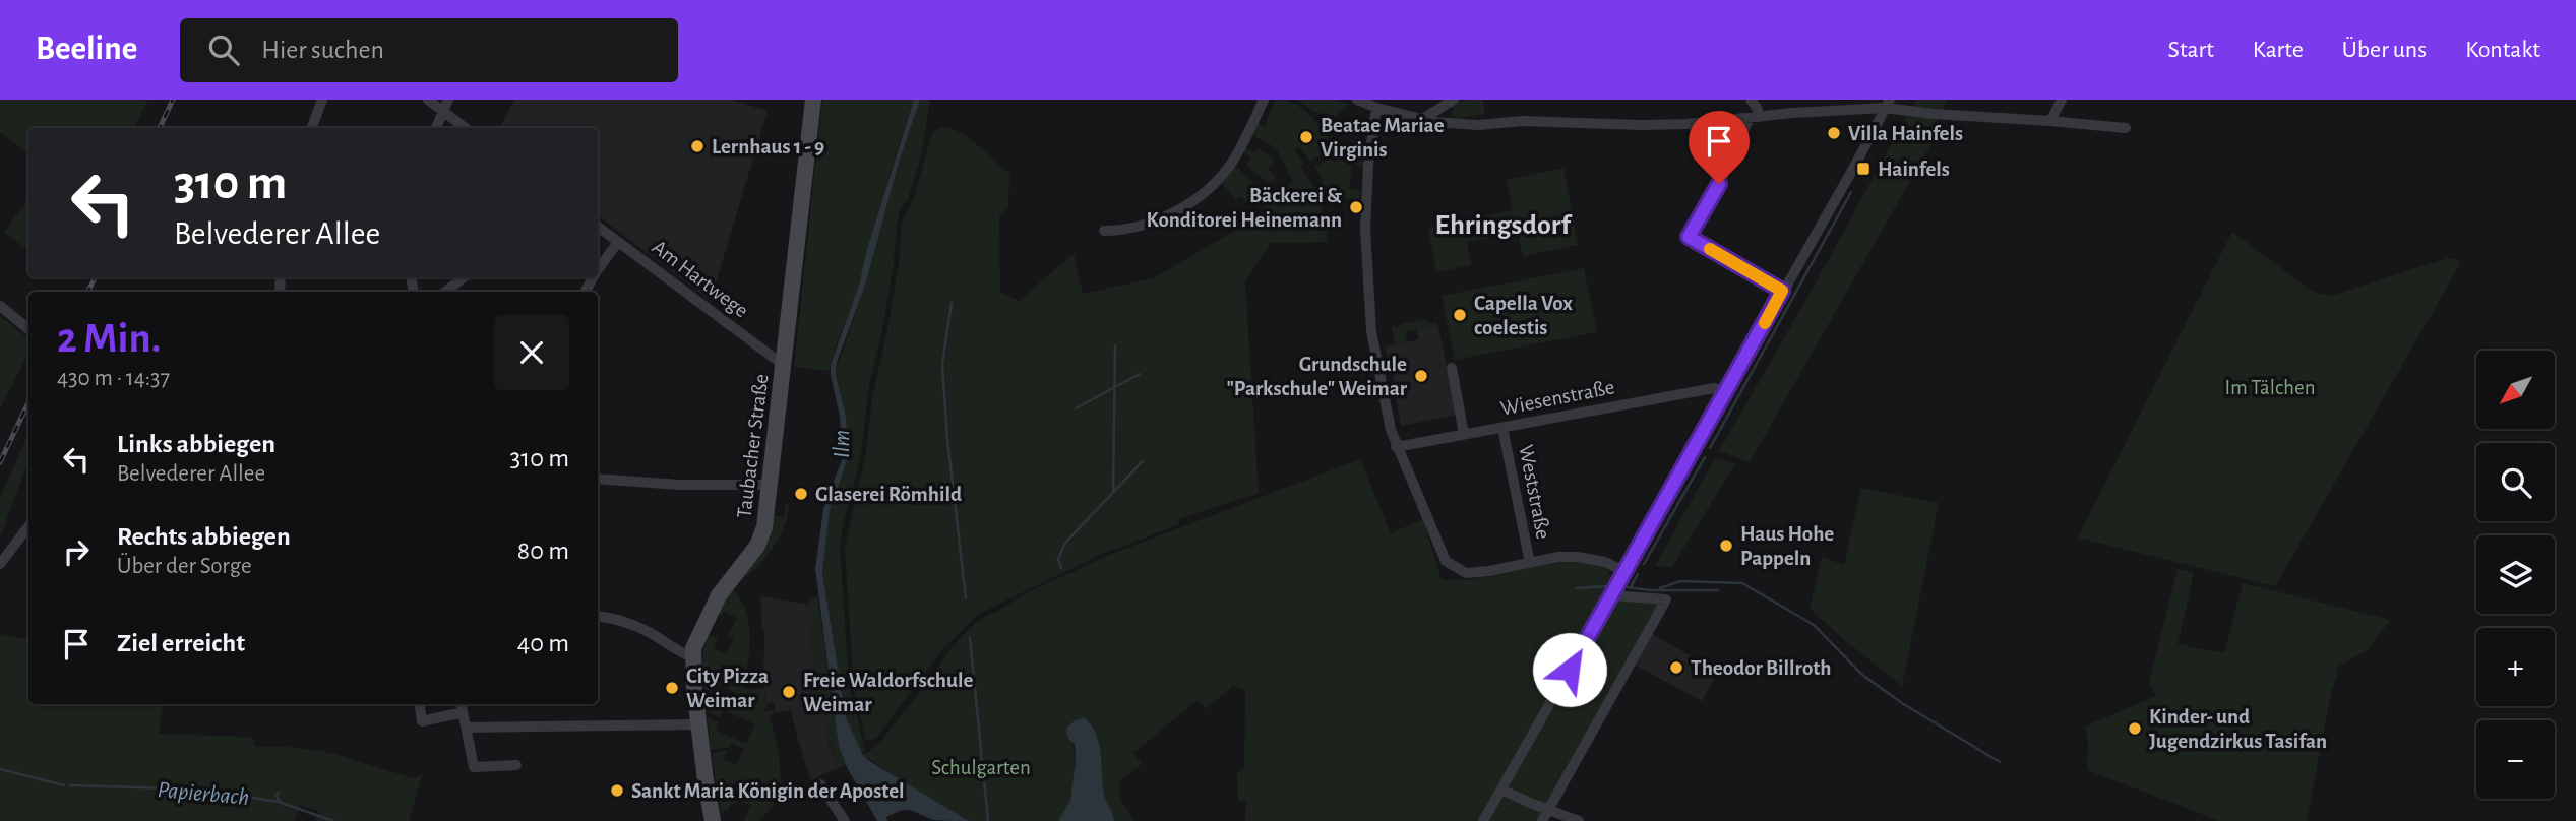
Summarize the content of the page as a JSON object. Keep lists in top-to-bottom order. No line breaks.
{"streets":{"street":["Am Hartwege","Wiesenstraße","Taubacher Straße","Weststraße"]},"crossings":[["Am Hartwege","Taubacher Straße"],["Wiesenstraße","Weststraße"]],"districts":["Ehringsdorf"],"water":["Ilm","Papierbach"],"parks":["Im Tälchen","Schulgarten"],"places":{"other":["Villa Hainfels","Beatae Mariae Virginis","Lernhaus 1 - 9","Bäckerei & Konditorei Heinemann","Capella Vox coelestis","Grundschule \"Parkschule\" Weimar","Glaserei Römhild","Haus Hohe Pappeln","Theodor Billroth","City Pizza Weimar","Freie Waldorfschule Weimar","Kinder- und Jugendzirkus Tasifan","Sankt Maria Königin der Apostel"],"transit":["Hainfels"]},"north":"bottom left","page":{"header":"Beeline","search":"Hier suchen","nav":["Start","Karte","Über uns","Kontakt"],"turn":["310 m","Belvederer Allee"],"heading":["2 Min.","430 m · 14:37"],"map_buttons":["+","−"],"list":[{"name":"Links abbiegen","note":"Belvederer Allee","value":"310 m"},{"name":"Rechts abbiegen","note":"Über der Sorge","value":"80 m"},{"name":"Ziel erreicht","value":"40 m"}]}}
